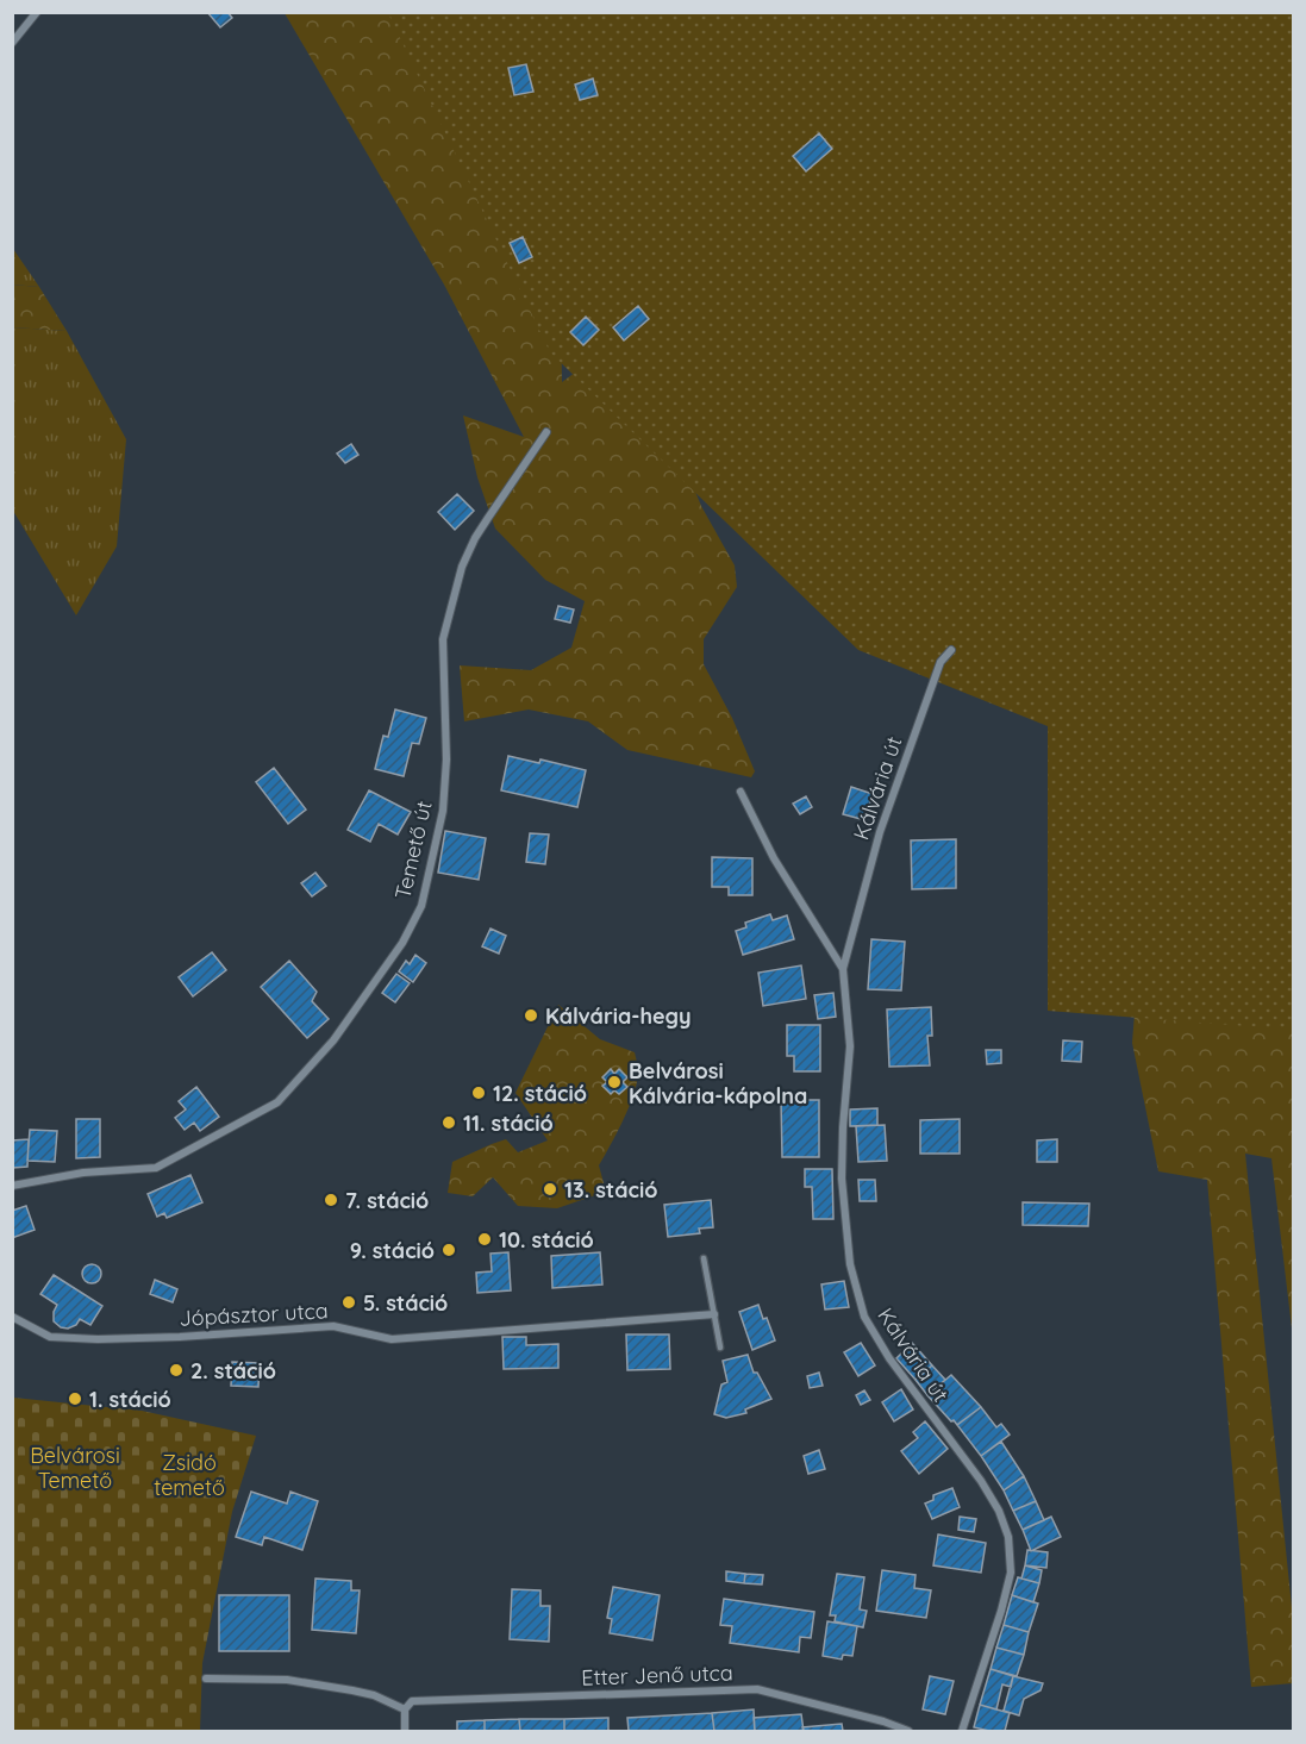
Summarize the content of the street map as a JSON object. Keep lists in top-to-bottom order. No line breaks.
{"streets":{"street":["Kálvária út","Temető út","Jópásztor utca","Etter Jenő utca"]},"parks":["Belvárosi Temető","Zsidó temető"],"places":["Kálvária-hegy","Belvárosi Kálvária-kápolna","12. stáció","11. stáció","13. stáció","7. stáció","10. stáció","9. stáció","5. stáció","2. stáció","1. stáció"]}
